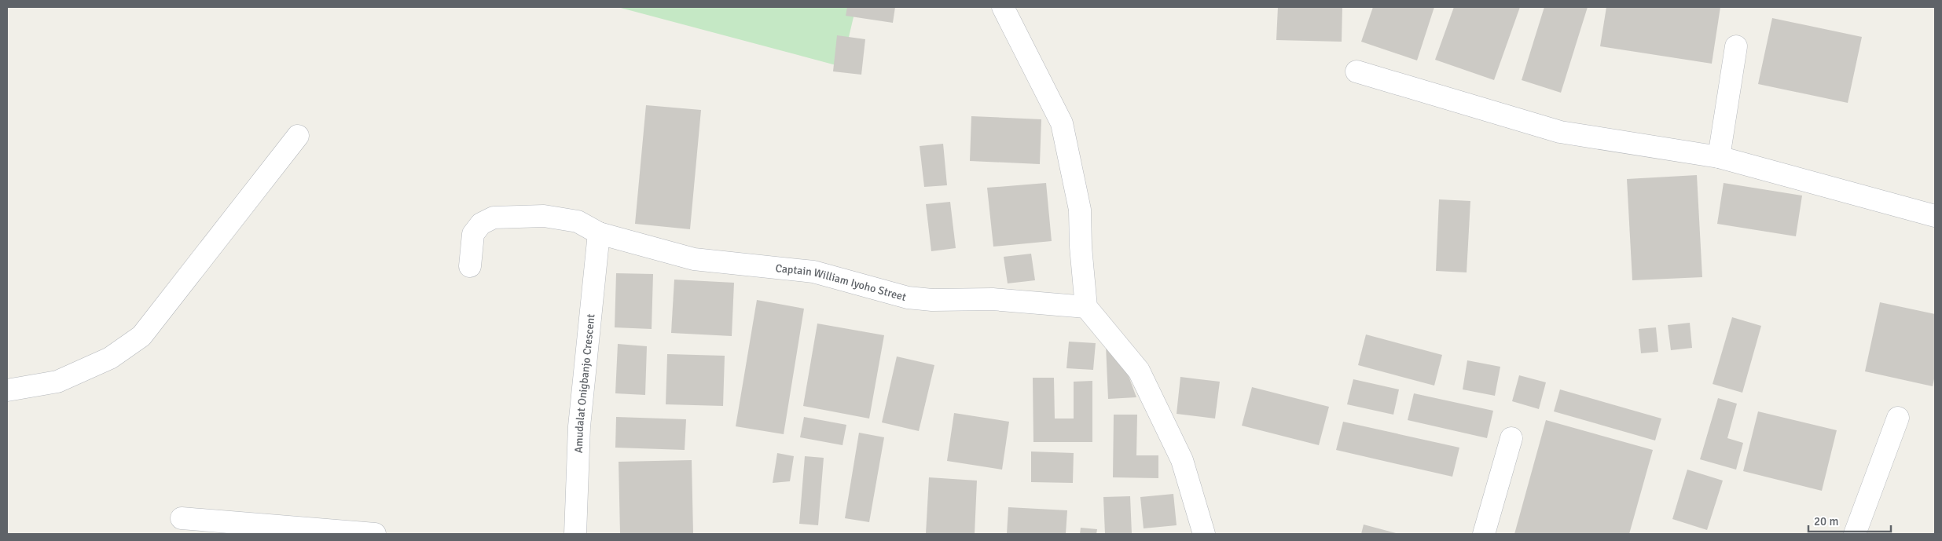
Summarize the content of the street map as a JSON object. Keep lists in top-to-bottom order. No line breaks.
{"streets":{"street":["Captain William Iyoho Street","Amudalat Onigbanjo Crescent"]},"crossings":[["Captain William Iyoho Street","Amudalat Onigbanjo Crescent"]],"scale_bar":"20 m"}
